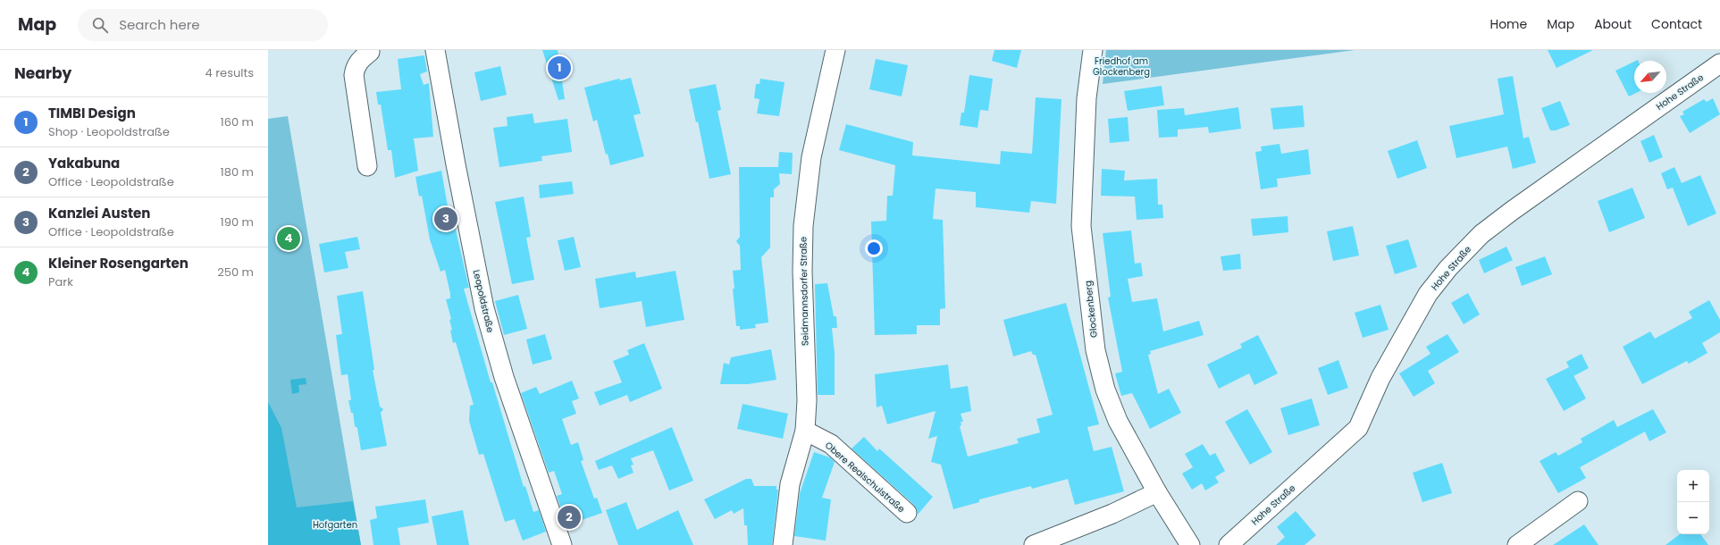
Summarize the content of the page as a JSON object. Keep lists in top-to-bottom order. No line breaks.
{"streets":{"street":["Hohe Straße","Seidmannsdorfer Straße","Leopoldstraße","Glockenberg","Obere Realschulstraße"]},"crossings":[["Seidmannsdorfer Straße","Obere Realschulstraße"]],"parks":["Friedhof am Glockenberg","Hofgarten"],"north":"bottom left","page":{"header":"Map","search":"Search here","nav":["Home","Map","About","Contact"],"heading":["Nearby","4 results"],"pins":["1","3","4","2"],"list":[{"mark":"1","name":"TIMBI Design","note":"Shop · Leopoldstraße","value":"160 m"},{"mark":"2","name":"Yakabuna","note":"Office · Leopoldstraße","value":"180 m"},{"mark":"3","name":"Kanzlei Austen","note":"Office · Leopoldstraße","value":"190 m"},{"mark":"4","name":"Kleiner Rosengarten","note":"Park","value":"250 m"}],"map_buttons":["+","−"]}}
